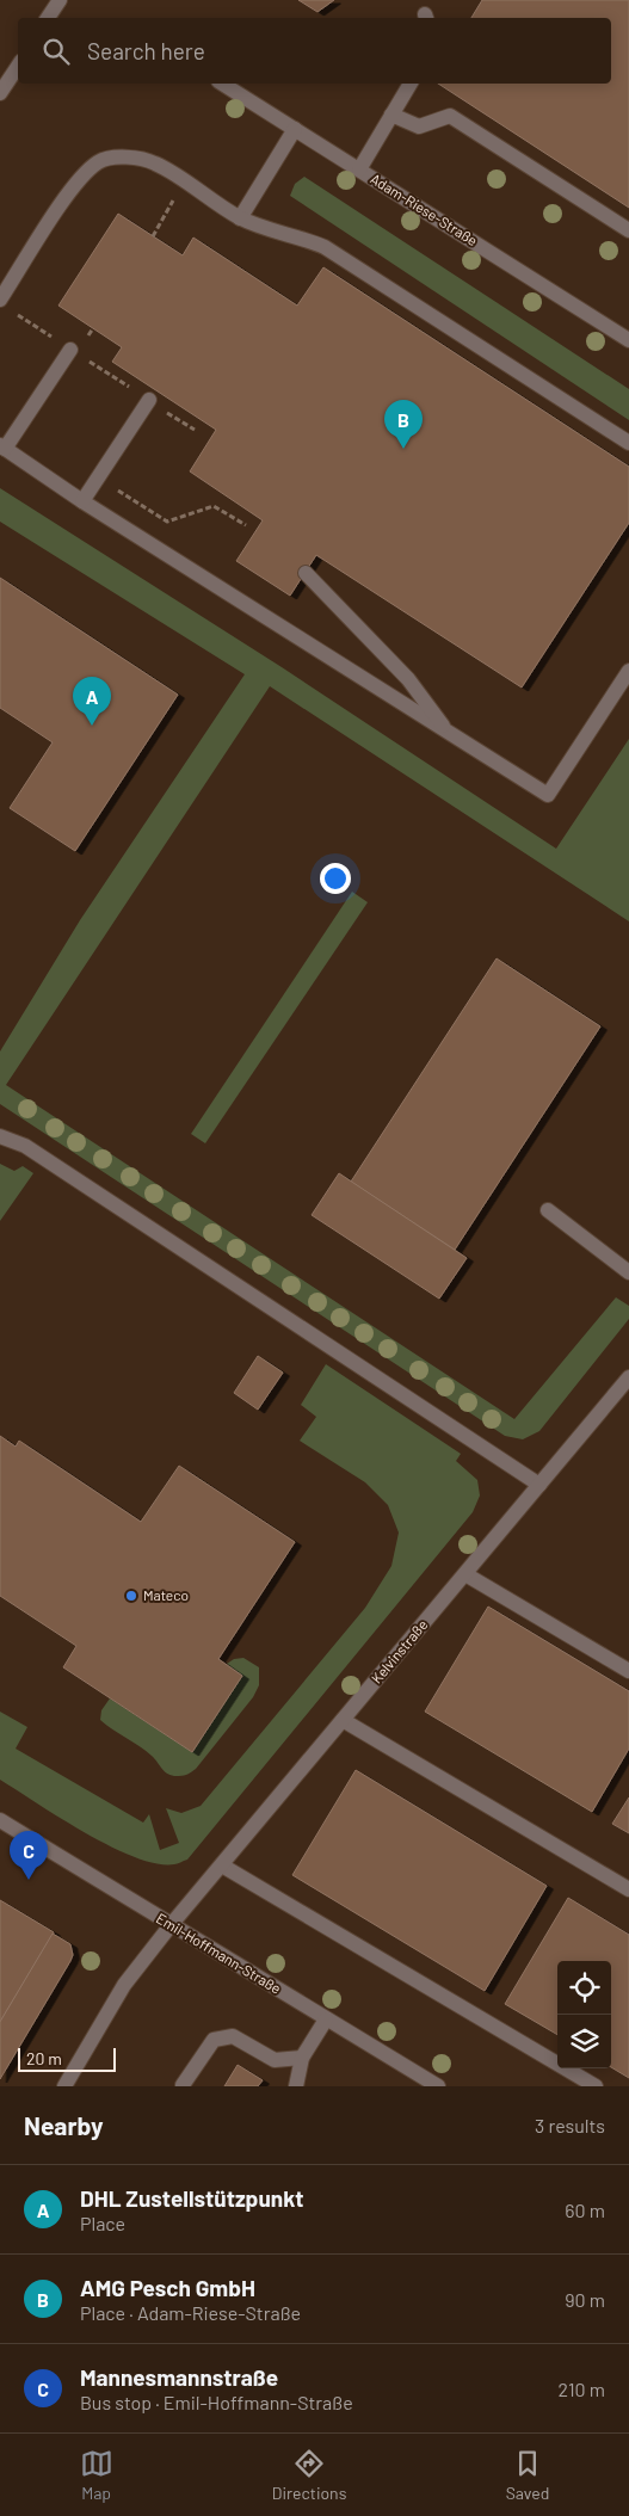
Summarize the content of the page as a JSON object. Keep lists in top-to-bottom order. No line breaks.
{"streets":{"street":["Adam-Riese-Straße","Kelvinstraße","Emil-Hoffmann-Straße"]},"crossings":[["Kelvinstraße","Emil-Hoffmann-Straße"]],"places":["Mateco"],"scale_bar":"20 m","page":{"search":"Search here","pins":["B","A","C"],"scale":"20 m","heading":["Nearby","3 results"],"list":[{"mark":"A","name":"DHL Zustellstützpunkt","note":"Place","value":"60 m"},{"mark":"B","name":"AMG Pesch GmbH","note":"Place · Adam-Riese-Straße","value":"90 m"},{"mark":"C","name":"Mannesmannstraße","note":"Bus stop · Emil-Hoffmann-Straße","value":"210 m"}],"nav":["Map","Directions","Saved"]}}
